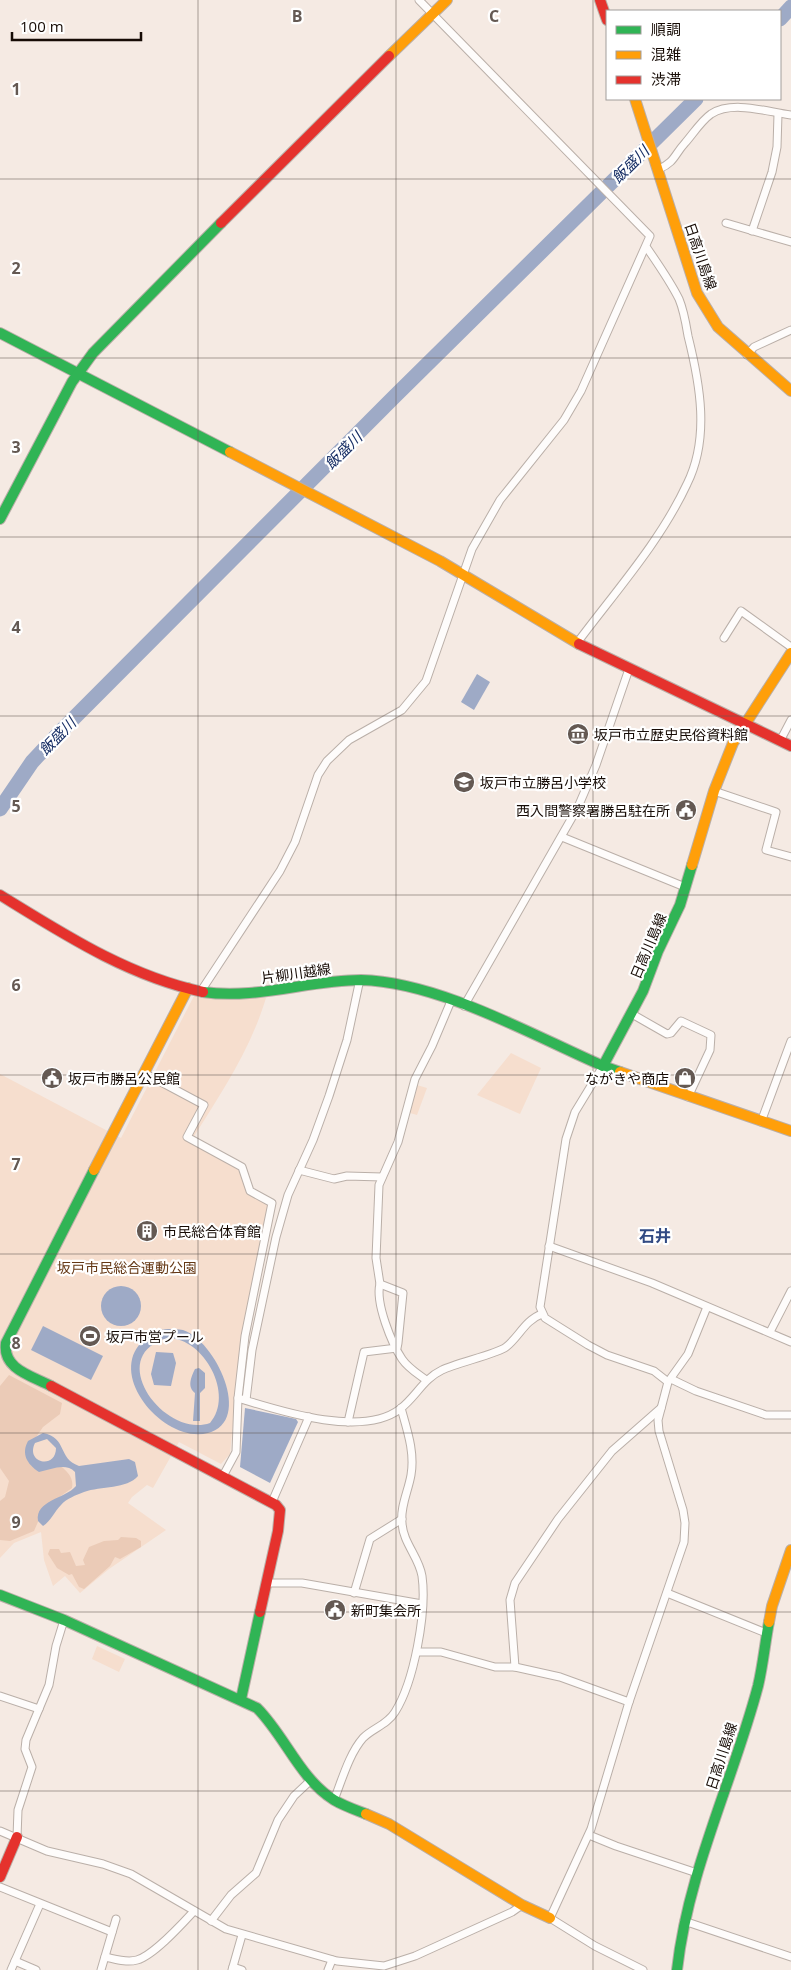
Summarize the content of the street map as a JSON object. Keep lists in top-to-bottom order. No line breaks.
{"streets":{"street":["日高川島線","片柳川越線"]},"crossings":[["日高川島線","片柳川越線"]],"districts":["石井"],"water":["飯盛川"],"parks":["坂戸市民総合運動公園"],"places":{"museum":["坂戸市立歴史民俗資料館"],"school or university":["坂戸市立勝呂小学校"],"public building":["西入間警察署勝呂駐在所","坂戸市勝呂公民館","新町集会所"],"shop":["ながきや商店"],"building":["市民総合体育館"],"sports":["坂戸市営プール"]},"legend":["順調","混雑","渋滞"],"scale_bar":"100 m","grid":{"columns":["B","C"],"rows":["1","2","3","4","5","6","7","8","9"]}}
